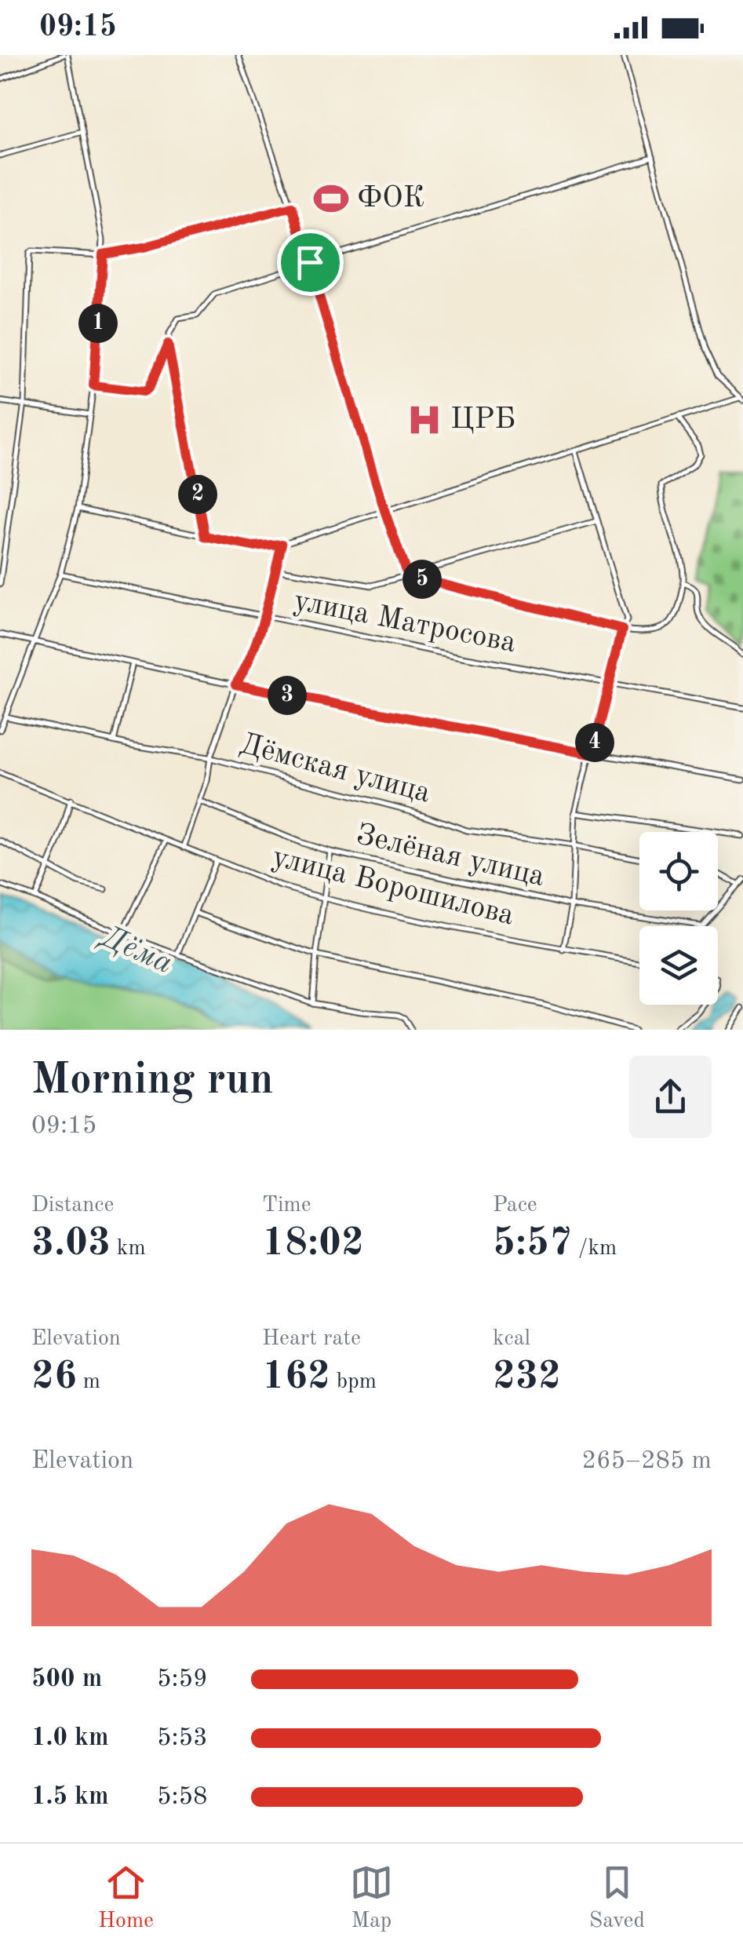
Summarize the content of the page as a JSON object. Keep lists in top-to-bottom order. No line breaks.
{"streets":{"street":["улица Матросова","Дёмская улица","Зелёная улица","улица Ворошилова"]},"water":["Дёма"],"places":{"sports":["ФОК"],"hospital":["ЦРБ"]},"page":{"status":"09:15","pins":["1","2","5","3","4"],"heading":["Morning run","09:15"],"stats":[["Distance","3.03 km"],["Time","18:02"],["Pace","5:57 /km"],["Elevation","26 m"],["Heart rate","162 bpm"],["kcal","232"]],"chart":["Elevation","265–285 m"],"list":[{"name":"500 m","note":"5:59"},{"name":"1.0 km","note":"5:53"},{"name":"1.5 km","note":"5:58"}],"tabs":["Home","Map","Saved"]}}
